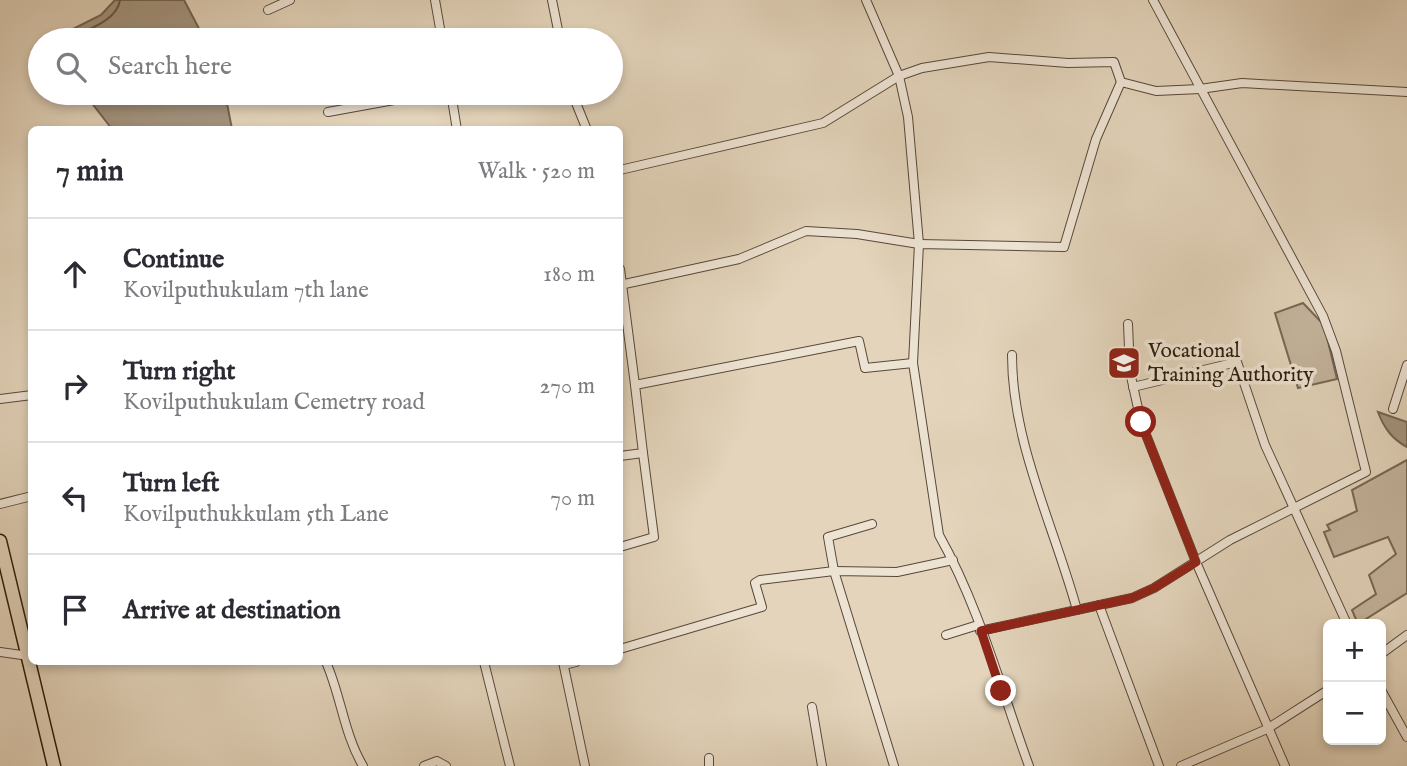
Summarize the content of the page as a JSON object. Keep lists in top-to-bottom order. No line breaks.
{"places":{"school or university":["Vocational Training Authority"]},"page":{"search":"Search here","heading":["7 min","Walk · 520 m"],"list":[["Continue","Kovilputhukulam 7th lane","180 m"],["Turn right","Kovilputhukulam Cemetry road","270 m"],["Turn left","Kovilputhukkulam 5th Lane","70 m"],"Arrive at destination"],"map_buttons":["+","−"]}}
